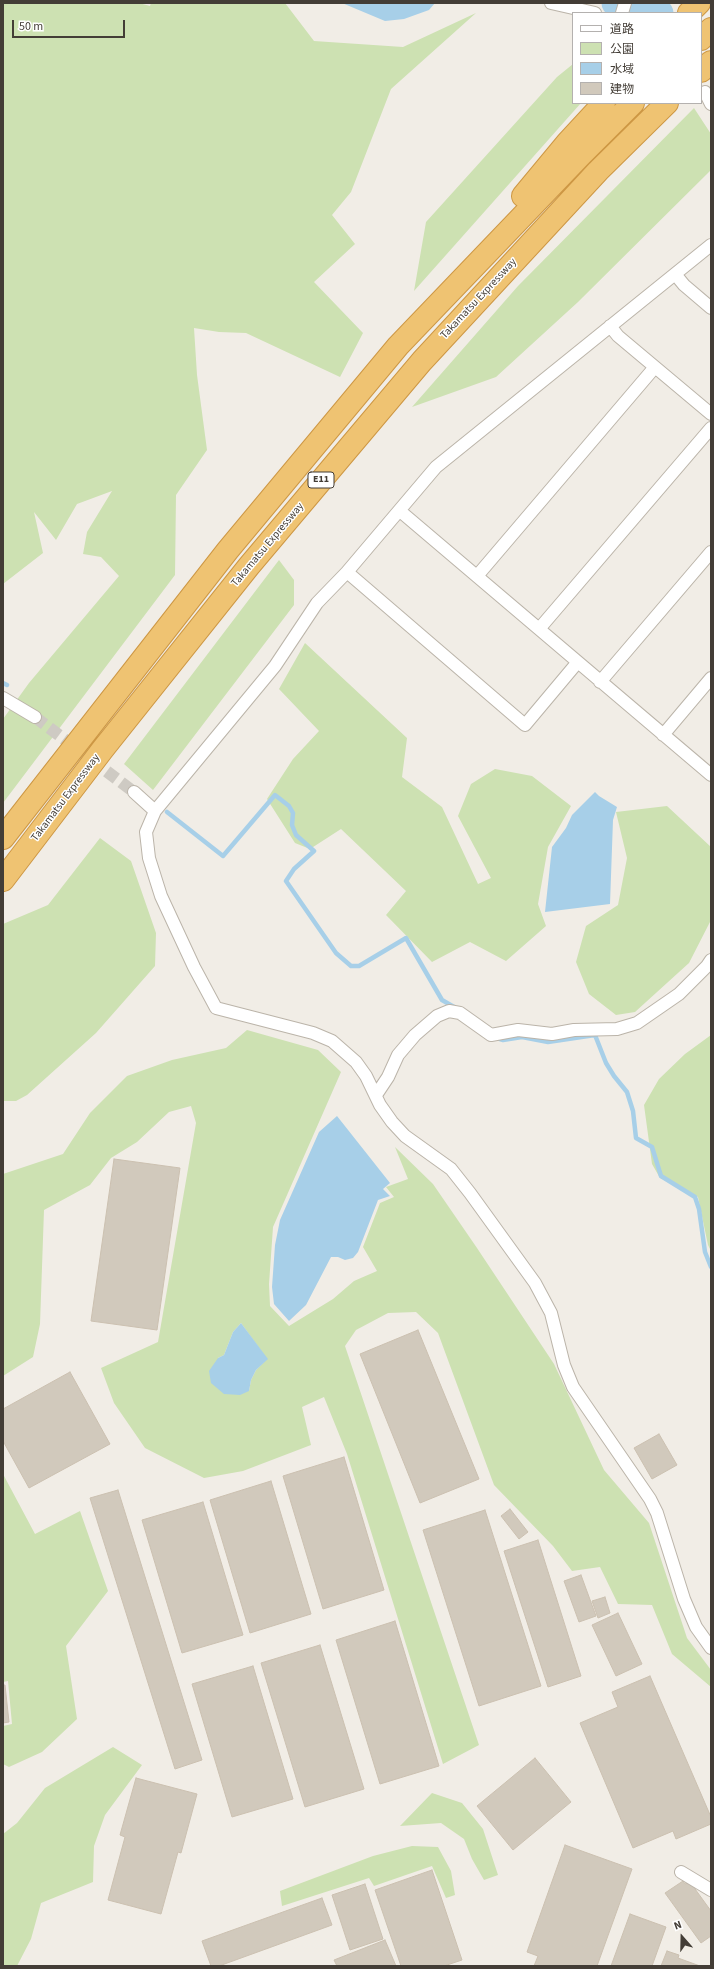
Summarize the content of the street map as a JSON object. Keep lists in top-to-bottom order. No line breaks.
{"streets":{"highway":["Takamatsu Expressway","E11"]},"legend":["道路","公園","水域","建物"],"scale_bar":"50 m","north":"top"}
